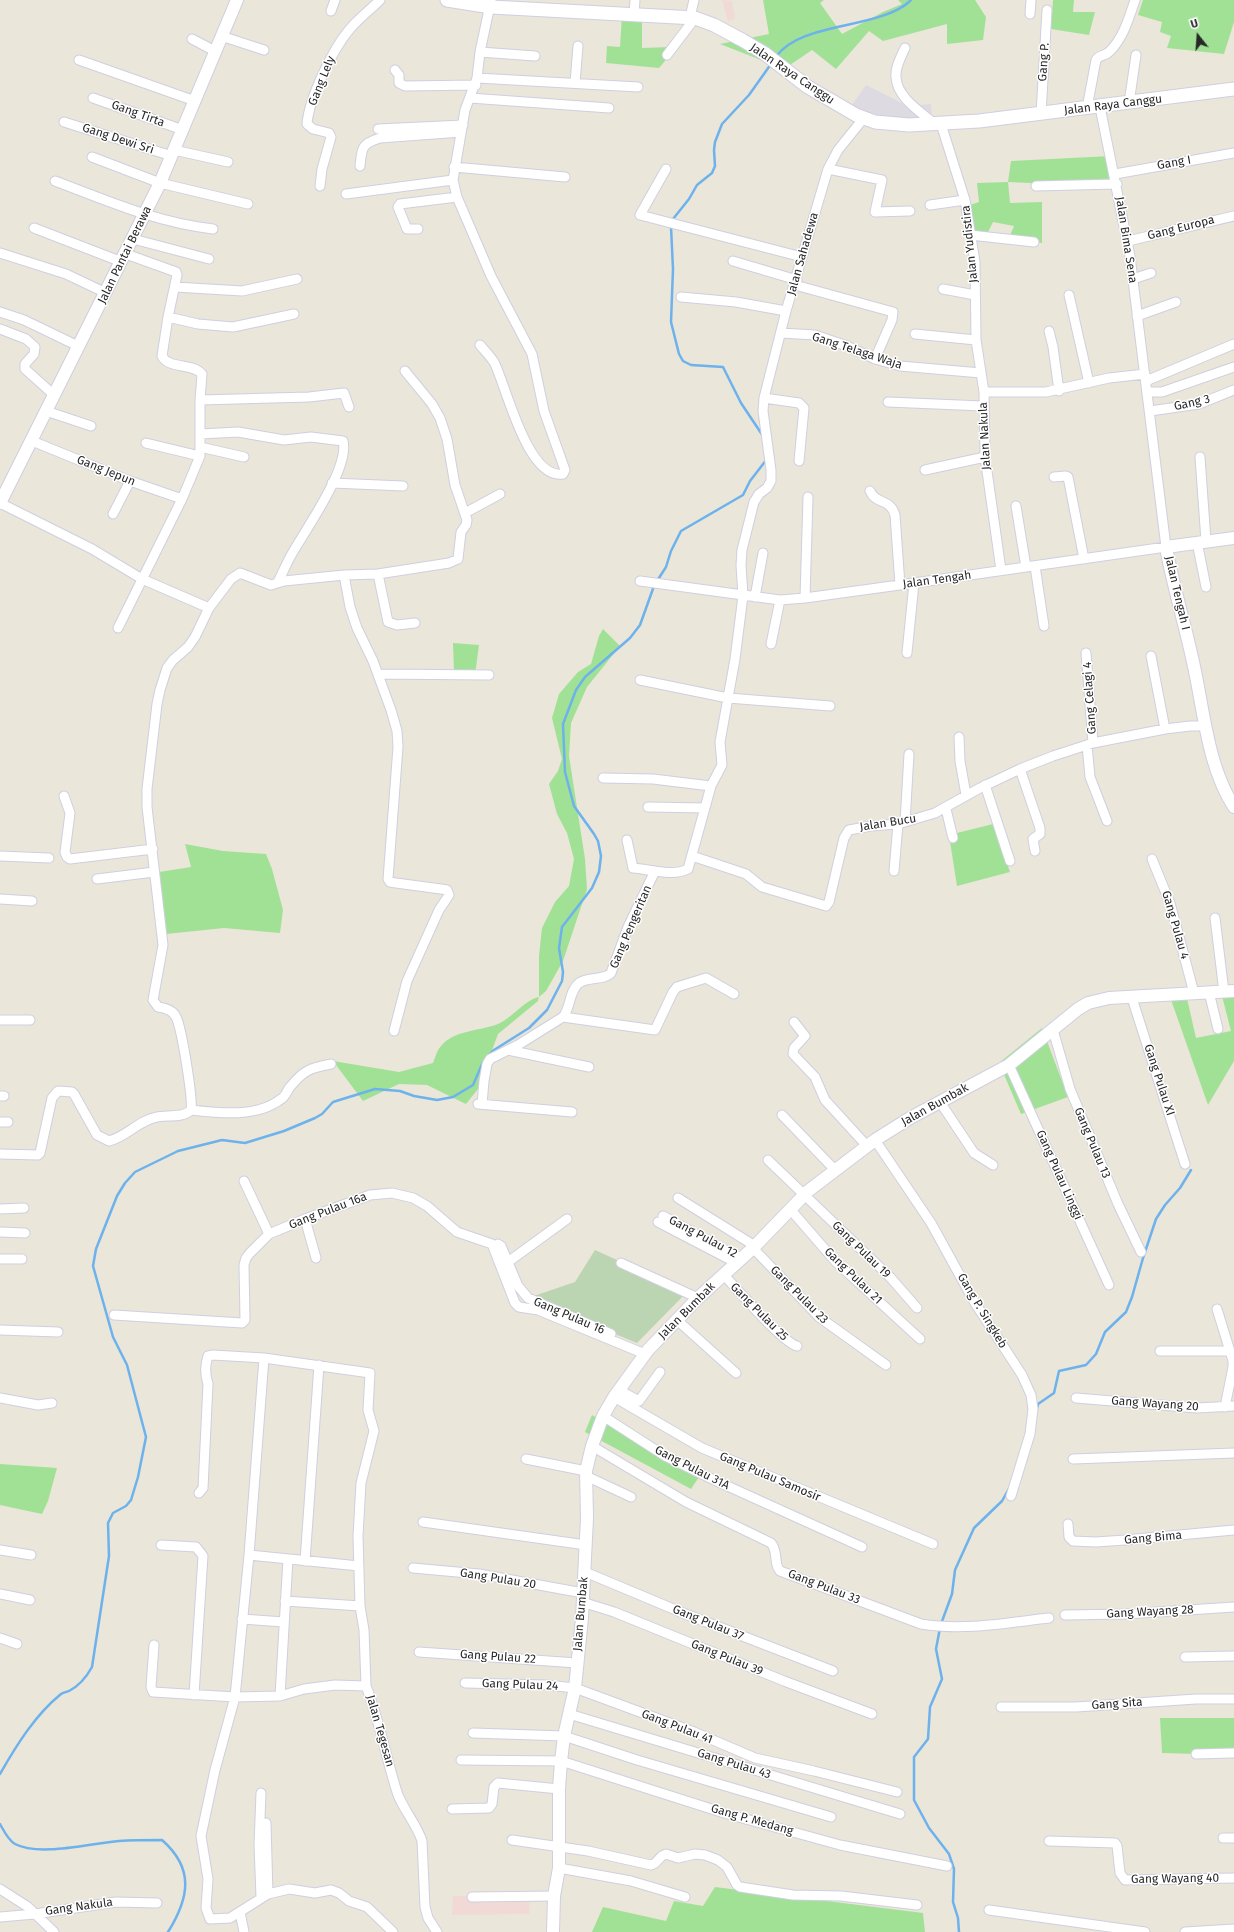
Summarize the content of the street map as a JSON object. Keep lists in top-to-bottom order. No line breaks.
{"streets":{"main road":["Jalan Raya Canggu"],"street":["Gang P.","Gang Lely","Gang Tirta","Gang Dewi Sri","Gang I","Gang Europa","Jalan Bima Sena","Jalan Yudistira","Jalan Sahadewa","Jalan Pantai Berawa","Gang Telaga Waja","Gang 3","Jalan Nakula","Gang Jepun","Jalan Tengah","Jalan Tengah I","Gang Celagi 4","Jalan Bucu","Gang Pulau 4","Gang Pengeritan","Gang Pulau XI","Jalan Bumbak","Gang Pulau 13","Gang Pulau Linggi","Gang Pulau 16a","Gang Pulau 12","Gang Pulau 19","Gang Pulau 21","Gang Pulau 23","Gang P. Singkeb","Gang Pulau 25","Gang Pulau 16","Gang Wayang 20","Gang Pulau 31A","Gang Pulau Samosir","Gang Bima","Gang Pulau 20","Gang Pulau 33","Gang Wayang 28","Gang Pulau 37","Gang Pulau 22","Gang Pulau 39","Gang Pulau 24","Gang Sita","Gang Pulau 41","Jalan Tegesan","Gang Pulau 43","Gang P. Medang","Gang Wayang 40","Gang Nakula"]},"crossings":[["Gang P.","Jalan Raya Canggu"],["Jalan Raya Canggu","Jalan Bima Sena"],["Jalan Raya Canggu","Jalan Yudistira"],["Jalan Raya Canggu","Jalan Sahadewa"],["Gang Tirta","Jalan Pantai Berawa"],["Gang Dewi Sri","Jalan Pantai Berawa"],["Gang I","Jalan Bima Sena"],["Gang Europa","Jalan Bima Sena"],["Jalan Bima Sena","Jalan Nakula"],["Jalan Bima Sena","Jalan Tengah I"],["Jalan Yudistira","Gang Telaga Waja"],["Jalan Yudistira","Jalan Nakula"],["Jalan Sahadewa","Gang Telaga Waja"],["Jalan Sahadewa","Jalan Tengah"],["Jalan Sahadewa","Gang Pengeritan"],["Jalan Pantai Berawa","Gang Jepun"],["Gang 3","Jalan Tengah I"],["Jalan Nakula","Jalan Tengah"],["Jalan Nakula","Jalan Tengah I"],["Jalan Tengah","Jalan Tengah I"],["Jalan Tengah","Gang Pengeritan"],["Jalan Tengah I","Jalan Bucu"],["Gang Celagi 4","Jalan Bucu"],["Jalan Bucu","Gang Pengeritan"],["Gang Pulau 4","Jalan Bumbak"],["Gang Pulau XI","Jalan Bumbak"],["Jalan Bumbak","Gang Pulau 13"],["Jalan Bumbak","Gang Pulau Linggi"],["Jalan Bumbak","Gang Pulau 16a"],["Jalan Bumbak","Gang Pulau 12"],["Jalan Bumbak","Gang Pulau 19"],["Jalan Bumbak","Gang Pulau 21"],["Jalan Bumbak","Gang Pulau 23"],["Jalan Bumbak","Gang P. Singkeb"],["Jalan Bumbak","Gang Pulau 25"],["Jalan Bumbak","Gang Pulau 16"],["Jalan Bumbak","Gang Pulau 31A"],["Jalan Bumbak","Gang Pulau Samosir"],["Jalan Bumbak","Gang Pulau 20"],["Jalan Bumbak","Gang Pulau 33"],["Jalan Bumbak","Gang Pulau 37"],["Jalan Bumbak","Gang Pulau 22"],["Jalan Bumbak","Gang Pulau 39"],["Jalan Bumbak","Gang Pulau 24"],["Jalan Bumbak","Gang Pulau 41"],["Jalan Bumbak","Gang Pulau 43"],["Jalan Bumbak","Gang P. Medang"],["Gang Pulau 16a","Gang Pulau 16"],["Gang Pulau 20","Gang Pulau 39"],["Gang Pulau 24","Gang Pulau 41"]],"north":"top"}
